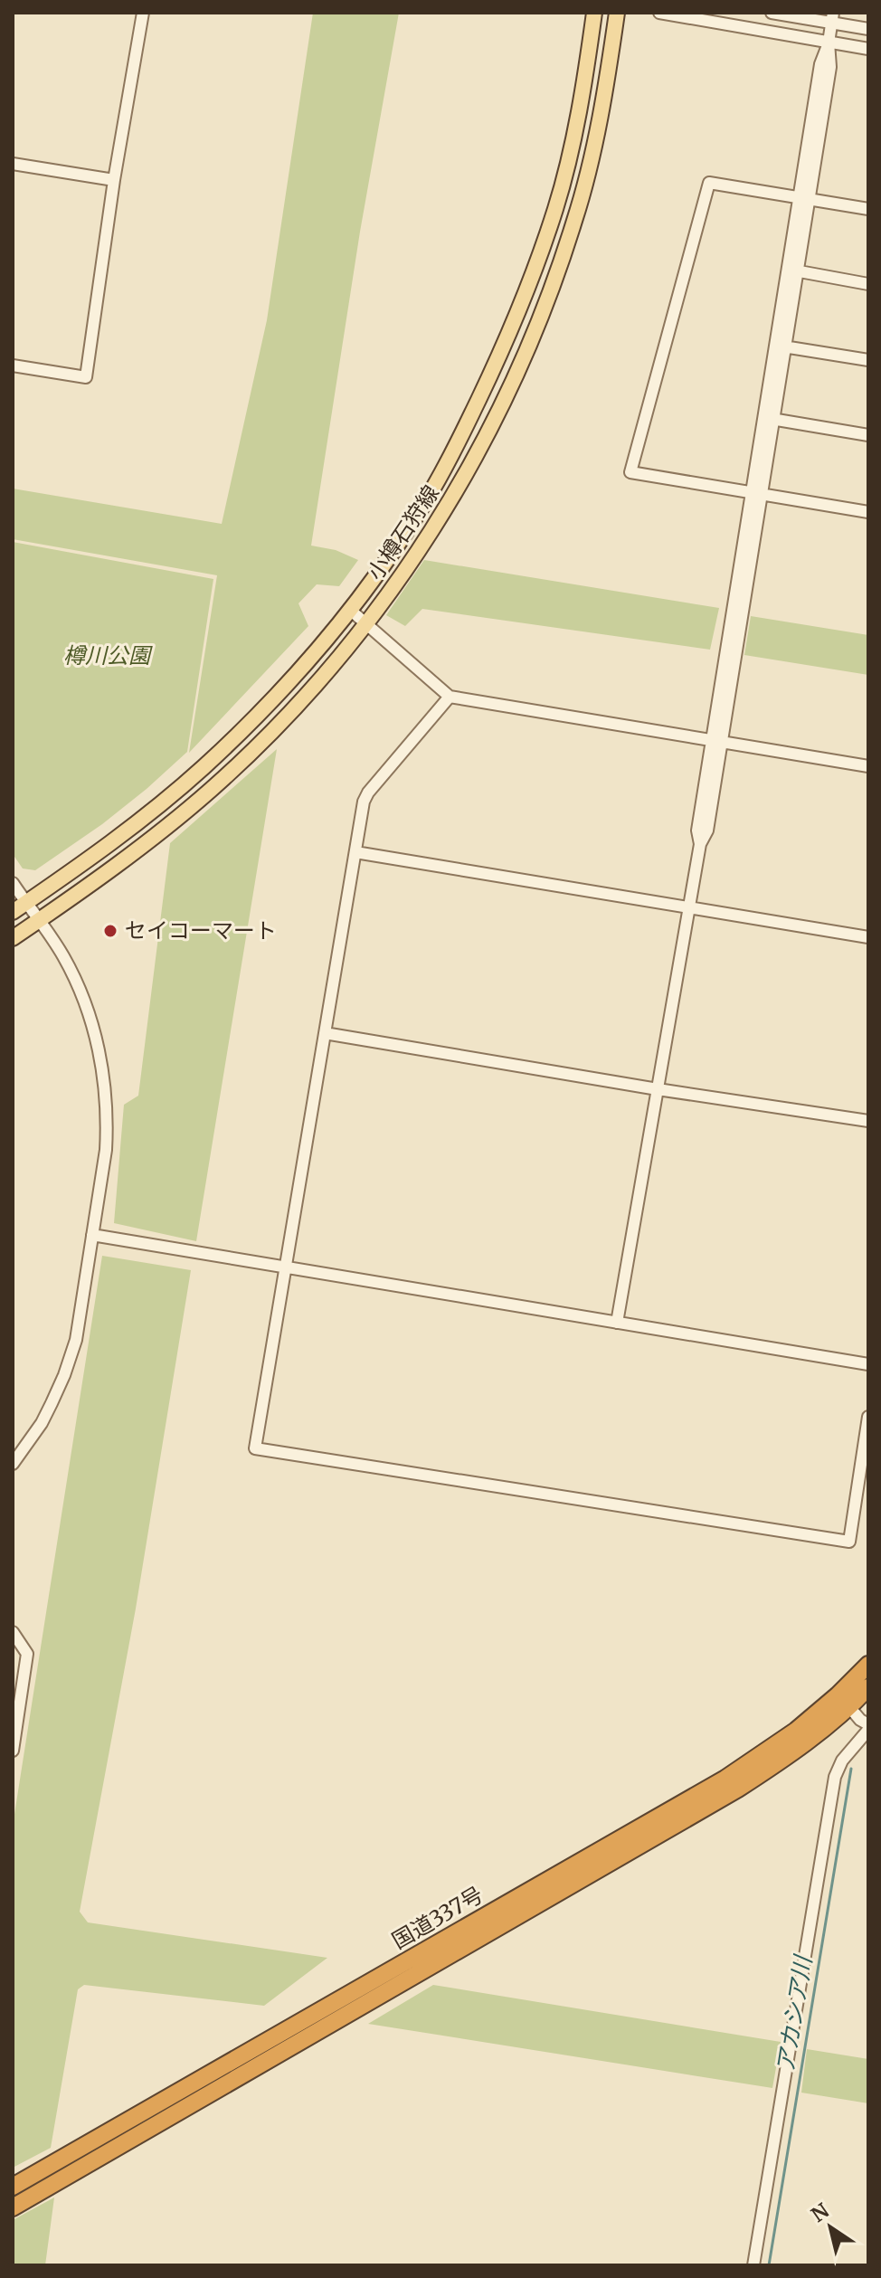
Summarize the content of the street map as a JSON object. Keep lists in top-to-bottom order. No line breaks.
{"streets":{"highway":["国道337号"],"main road":["小樽石狩線"]},"water":["アカシア川"],"parks":["樽川公園"],"places":["セイコーマート"],"north":"top left"}
